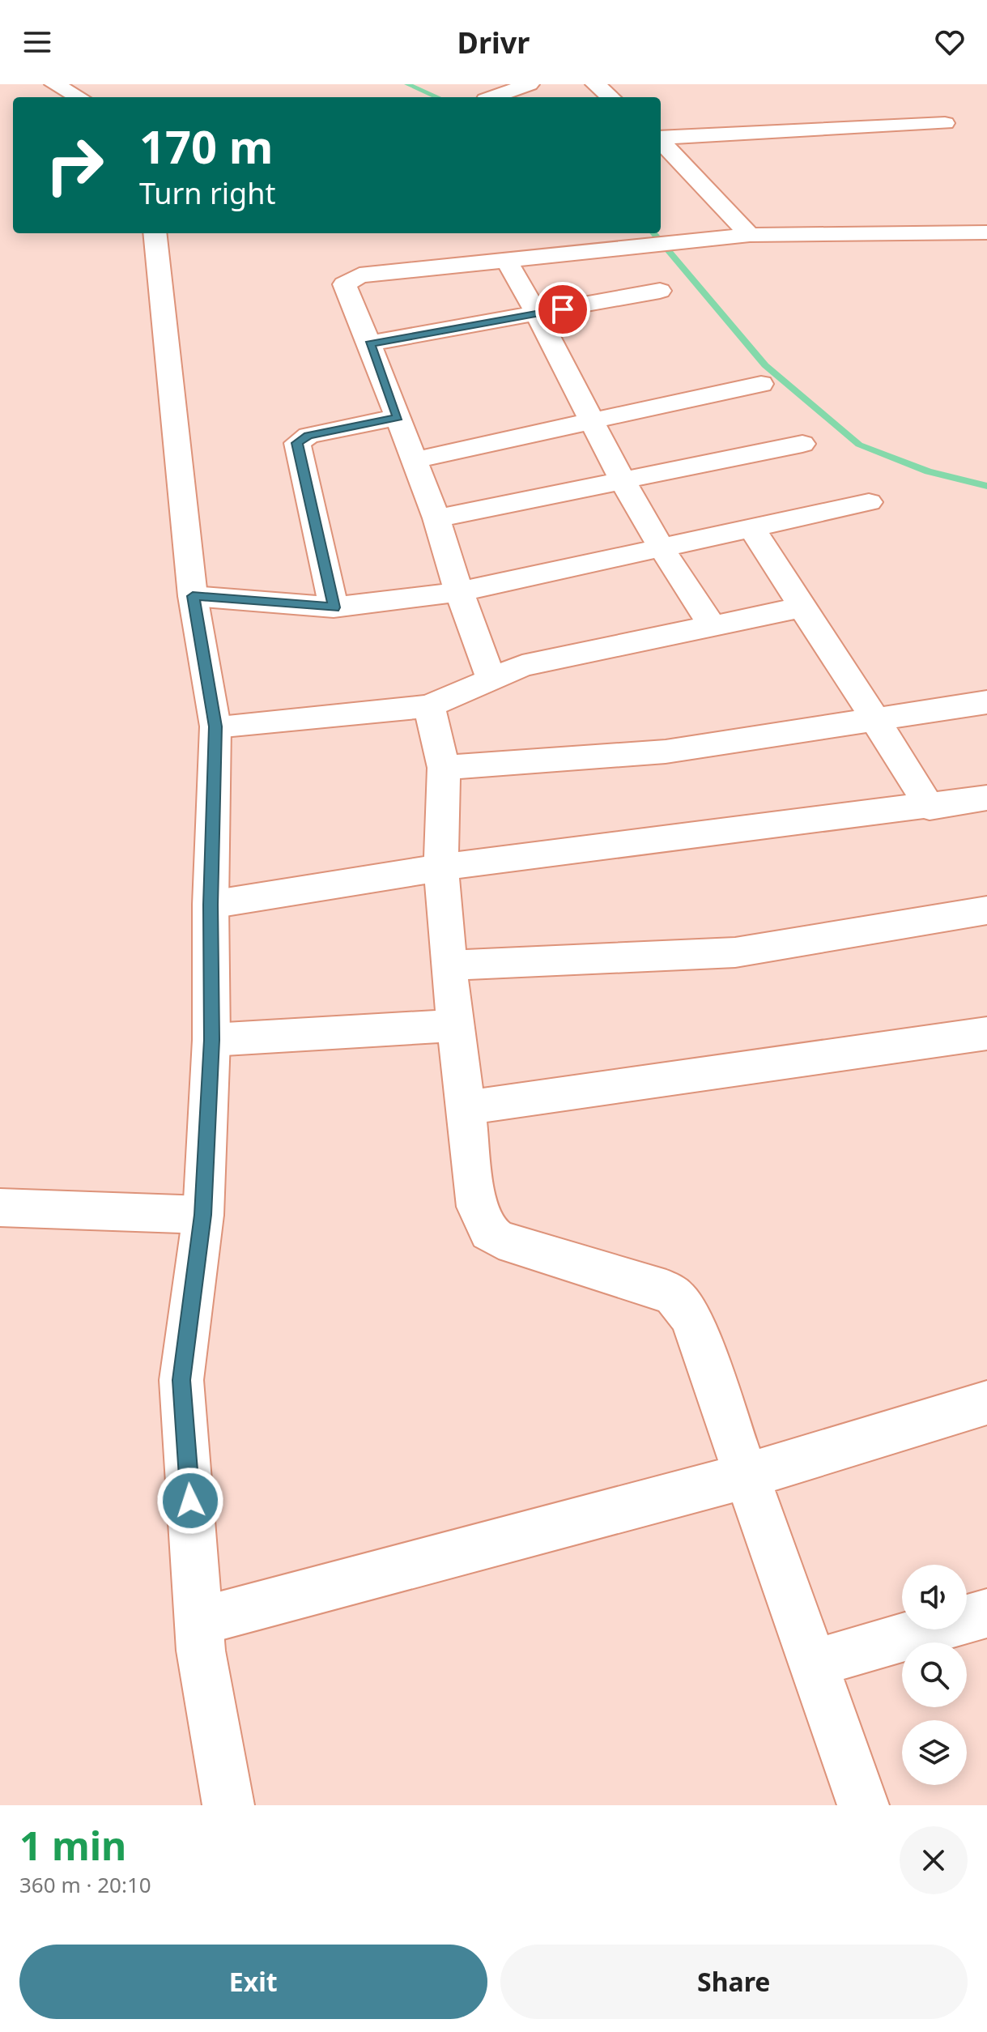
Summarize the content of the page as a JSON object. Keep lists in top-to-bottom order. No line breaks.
{"page":{"header":"Drivr","turn":["170 m","Turn right"],"heading":["1 min","360 m · 20:10"],"buttons":["Exit","Share"]}}
